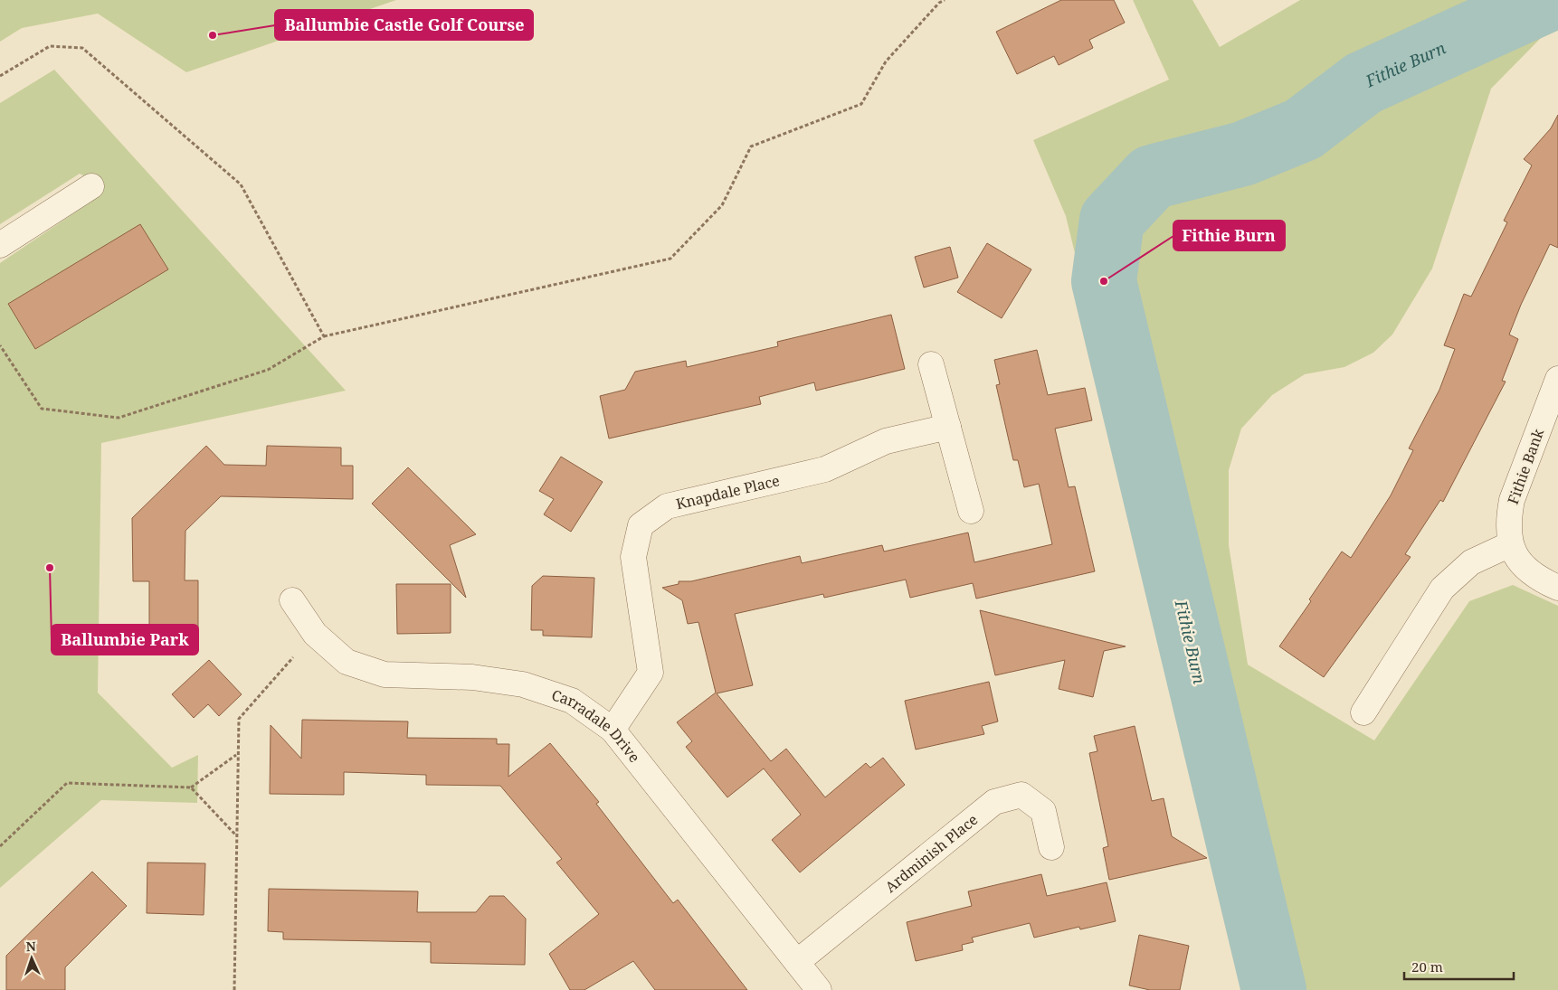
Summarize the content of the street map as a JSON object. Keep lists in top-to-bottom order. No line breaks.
{"streets":{"street":["Fithie Bank","Knapdale Place","Carradale Drive","Ardminish Place"]},"crossings":[["Knapdale Place","Carradale Drive"],["Carradale Drive","Ardminish Place"]],"water":["Fithie Burn"],"places":["Ballumbie Castle Golf Course","Fithie Burn","Ballumbie Park"],"scale_bar":"20 m","north":"top"}
